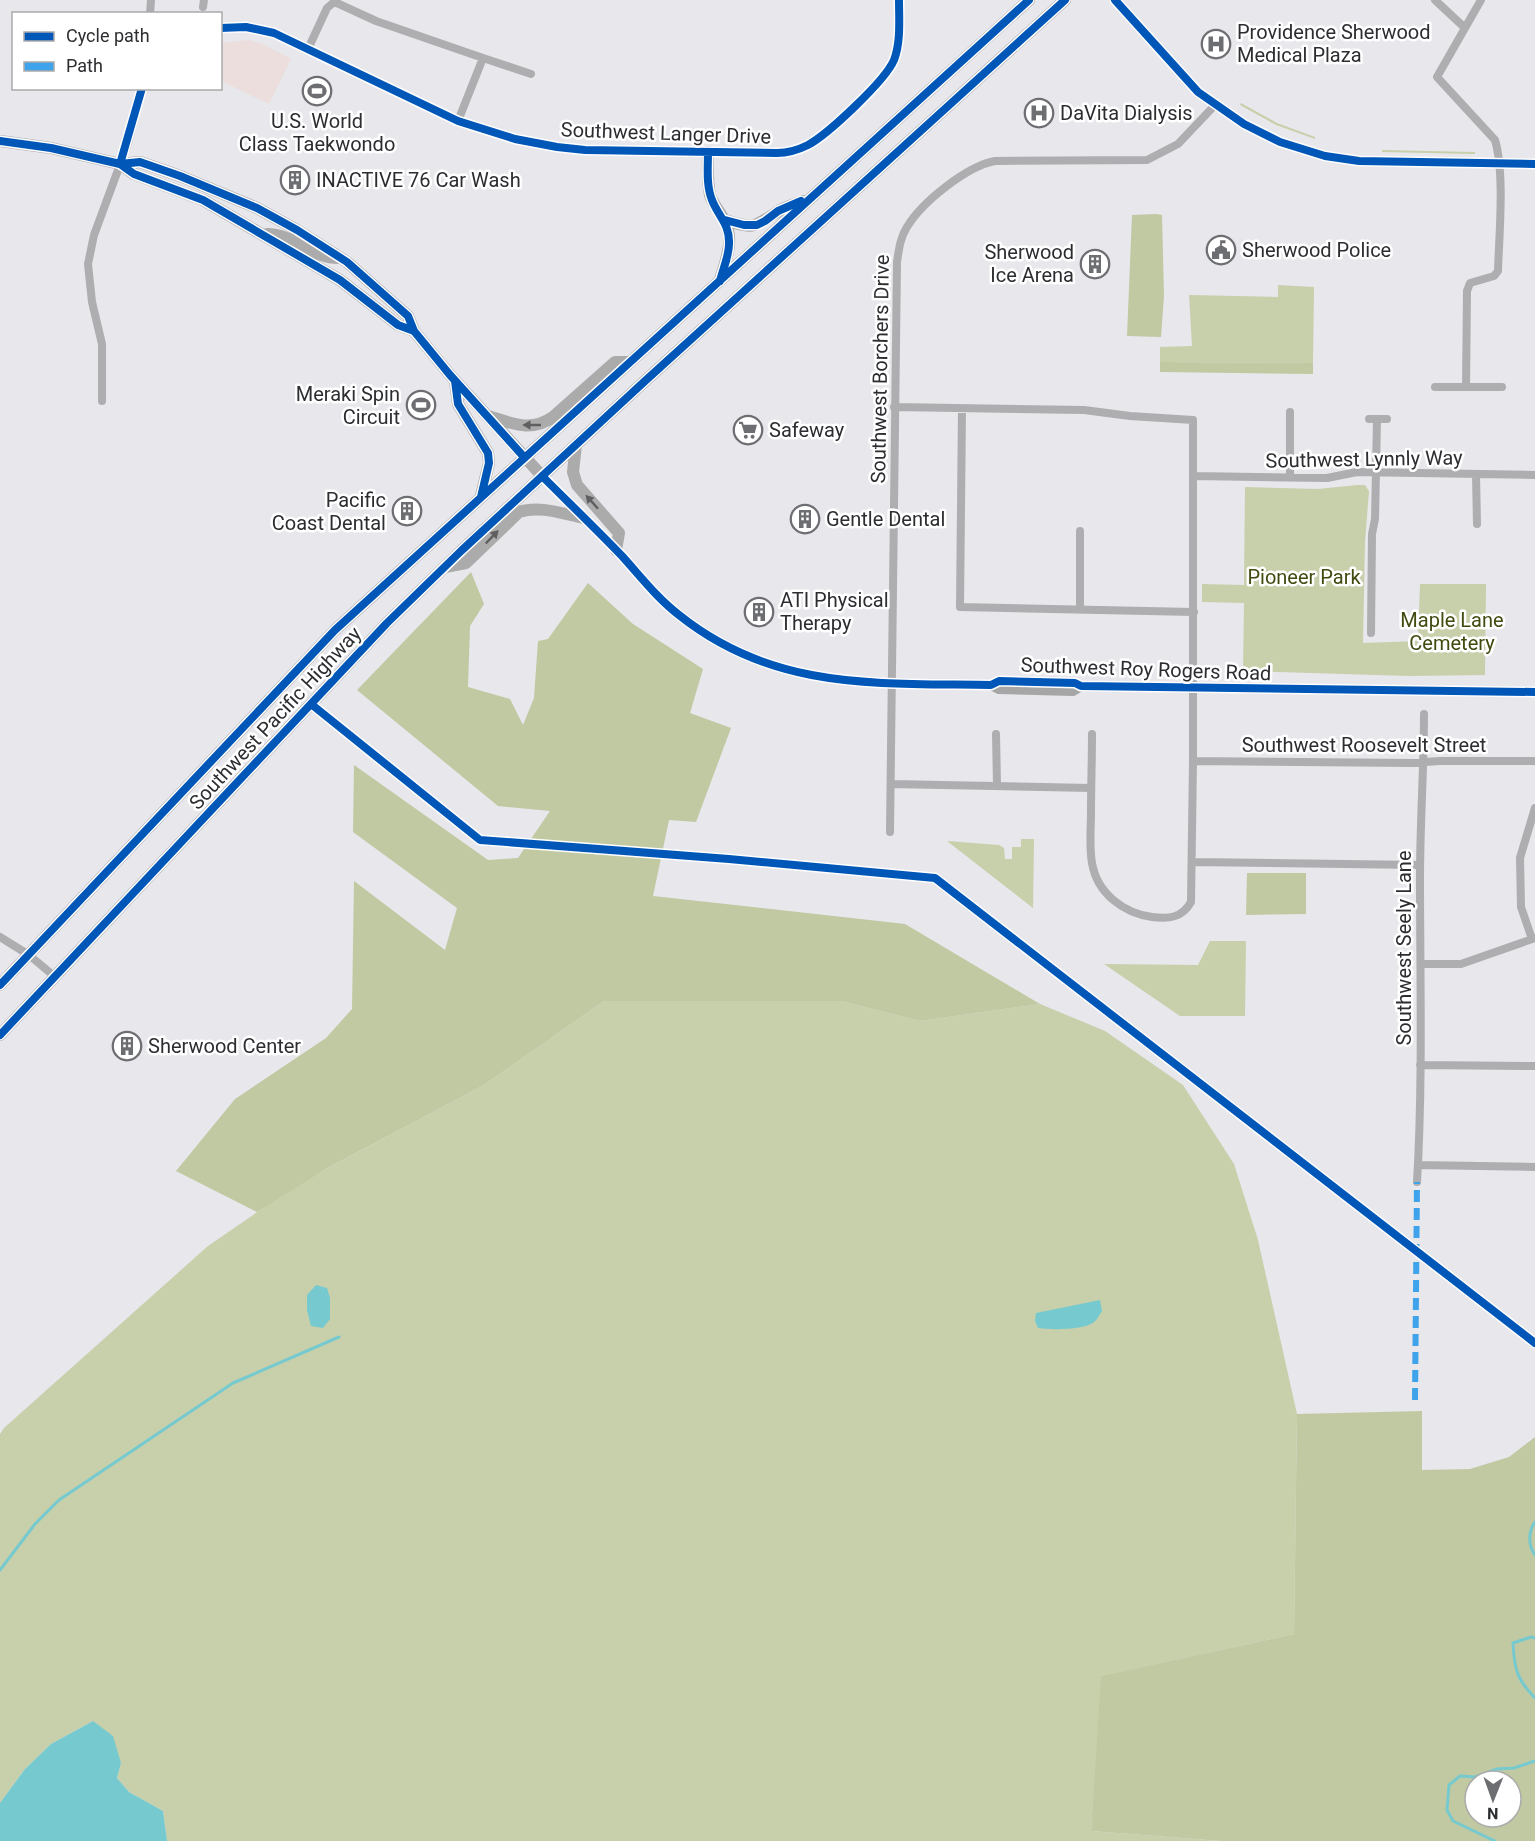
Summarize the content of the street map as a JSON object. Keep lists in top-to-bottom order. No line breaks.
{"streets":{"highway":["Southwest Pacific Highway"],"main road":["Southwest Roy Rogers Road"],"street":["Southwest Langer Drive","Southwest Borchers Drive","Southwest Lynnly Way","Southwest Roosevelt Street","Southwest Seely Lane"]},"crossings":[["Southwest Borchers Drive","Southwest Roy Rogers Road"],["Southwest Roy Rogers Road","Southwest Pacific Highway"],["Southwest Roosevelt Street","Southwest Seely Lane"]],"parks":["Pioneer Park","Maple Lane Cemetery"],"places":{"hospital":["Providence Sherwood Medical Plaza","DaVita Dialysis"],"sports":["U.S. World Class Taekwondo","Meraki Spin Circuit"],"building":["INACTIVE 76 Car Wash","Sherwood Ice Arena","Pacific Coast Dental","Gentle Dental","ATI Physical Therapy","Sherwood Center"],"public building":["Sherwood Police"],"supermarket":["Safeway"]},"legend":["Cycle path","Path"],"north":"bottom"}
